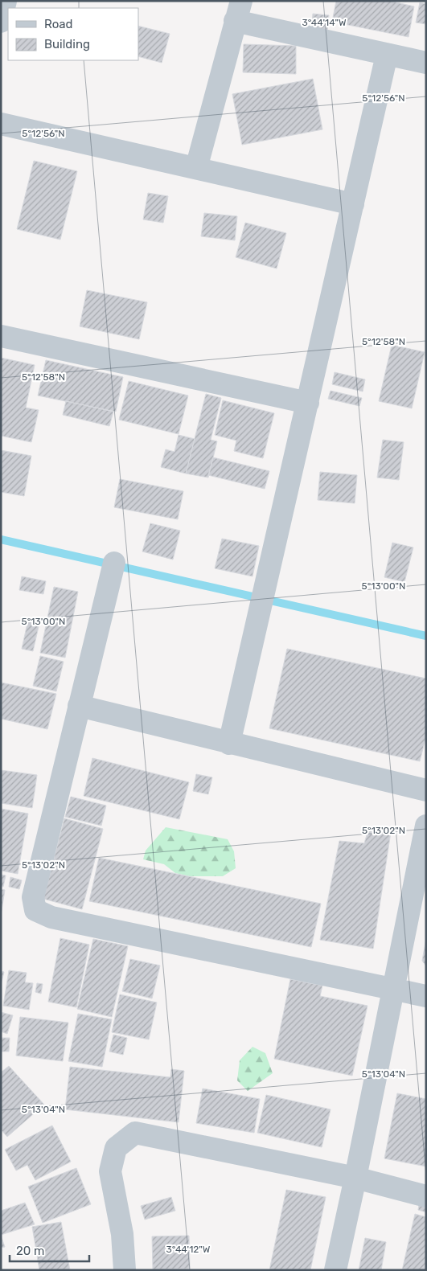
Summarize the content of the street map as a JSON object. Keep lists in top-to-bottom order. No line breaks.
{"legend":["Road","Building"],"scale_bar":"20 m","coordinates":["3°44'14\"W","5°12'56\"N","5°12'58\"N","5°13'00\"N","5°13'02\"N","5°13'04\"N","3°44'12\"W"]}
